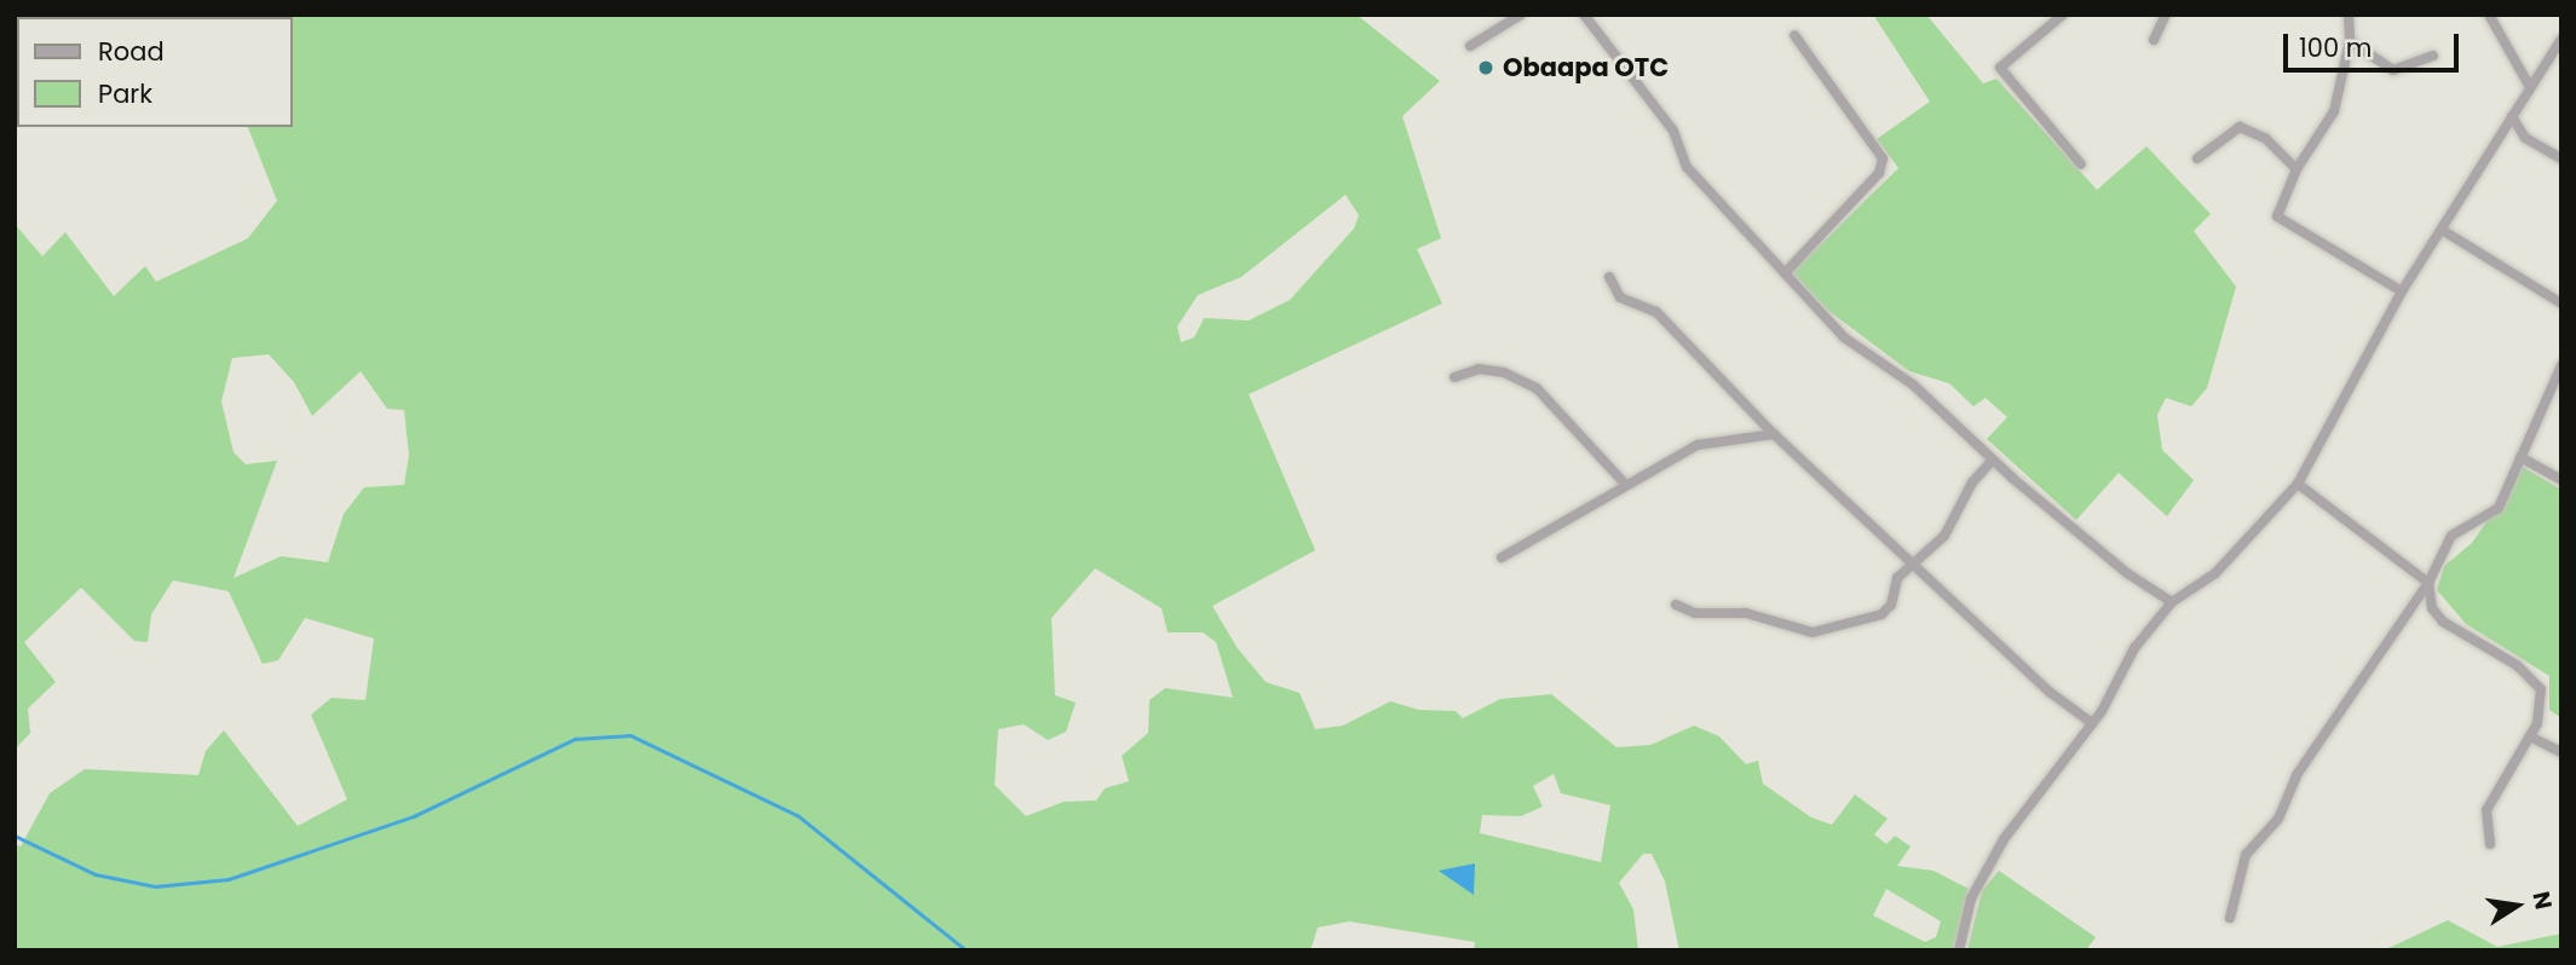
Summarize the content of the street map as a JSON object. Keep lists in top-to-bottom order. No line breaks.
{"places":["Obaapa OTC"],"legend":["Road","Park"],"scale_bar":"100 m","north":"right"}
